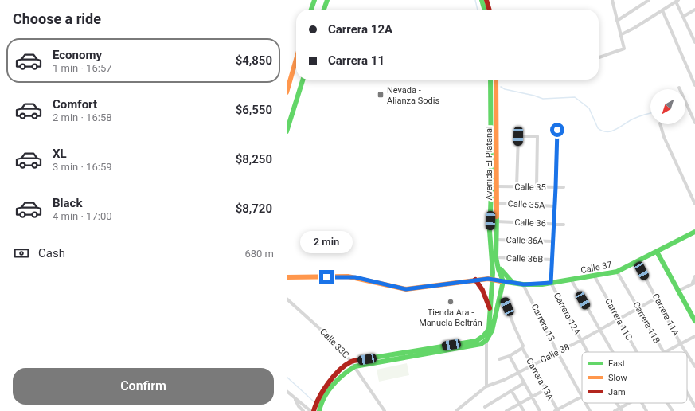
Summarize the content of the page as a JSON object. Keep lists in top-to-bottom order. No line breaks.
{"streets":{"main road":["Avenida El Platanal","Calle 37"],"street":["Calle 35","Calle 35A","Calle 36","Calle 36A","Calle 36B","Carrera 12A","Carrera 11A","Carrera 11C","Carrera 13","Carrera 11B","Calle 33C","Calle 38","Carrera 13A"]},"crossings":[["Avenida El Platanal","Calle 35"],["Avenida El Platanal","Calle 35A"],["Avenida El Platanal","Calle 36"],["Avenida El Platanal","Calle 36A"],["Avenida El Platanal","Calle 36B"],["Avenida El Platanal","Calle 37"],["Avenida El Platanal","Calle 33C"],["Calle 35","Carrera 12A"],["Calle 35A","Carrera 12A"],["Calle 36","Carrera 12A"],["Calle 36A","Carrera 12A"],["Calle 36B","Carrera 12A"],["Calle 37","Carrera 12A"],["Calle 37","Carrera 11A"],["Calle 37","Carrera 11C"],["Calle 37","Carrera 13"],["Calle 37","Carrera 11B"],["Carrera 12A","Calle 38"],["Carrera 11A","Calle 38"],["Carrera 11C","Calle 38"],["Carrera 13","Calle 38"],["Carrera 11B","Calle 38"],["Calle 38","Carrera 13A"]],"places":{"transit":["Nevada - Alianza Sodis"],"other":["Tienda Ara - Manuela Beltrán"]},"legend":["Fast","Slow","Jam"],"north":"bottom left","page":{"heading":"Choose a ride","banner":["Carrera 12A","Carrera 11"],"list":[{"name":"Economy","note":"1 min · 16:57","value":"$4,850"},{"name":"Comfort","note":"2 min · 16:58","value":"$6,550"},{"name":"XL","note":"3 min · 16:59","value":"$8,250"},{"name":"Black","note":"4 min · 17:00","value":"$8,720"}],"bubble":"2 min","pay":["Cash","680 m"],"buttons":"Confirm"}}
